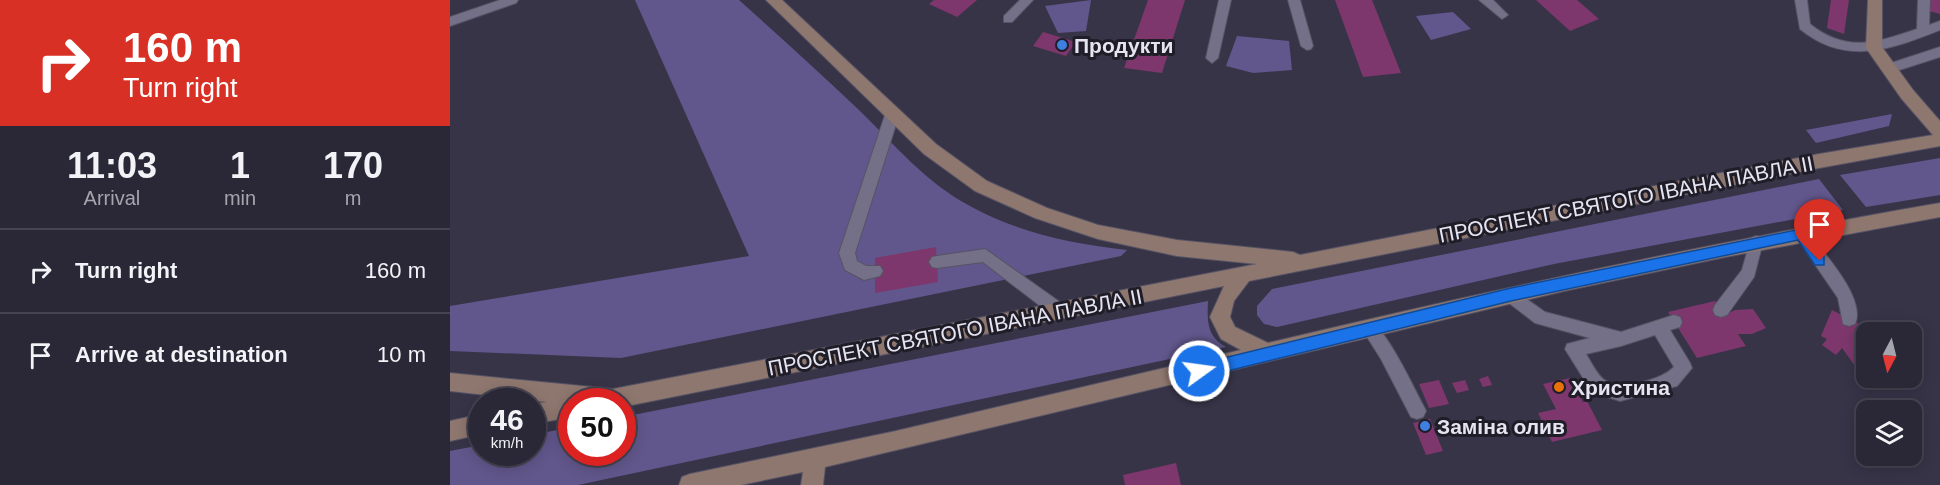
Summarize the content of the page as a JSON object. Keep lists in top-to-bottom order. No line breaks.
{"streets":{"main road":["ПРОСПЕКТ СВЯТОГО ІВАНА ПАВЛА II"]},"places":["Продукти","Христина","Заміна олив"],"north":"bottom","page":{"turn":["160 m","Turn right"],"eta":["11:03","Arrival","1","min","170","m"],"list":[{"name":"Turn right","value":"160 m"},{"name":"Arrive at destination","value":"10 m"}],"speed":"46 km/h","limit":"50"}}
